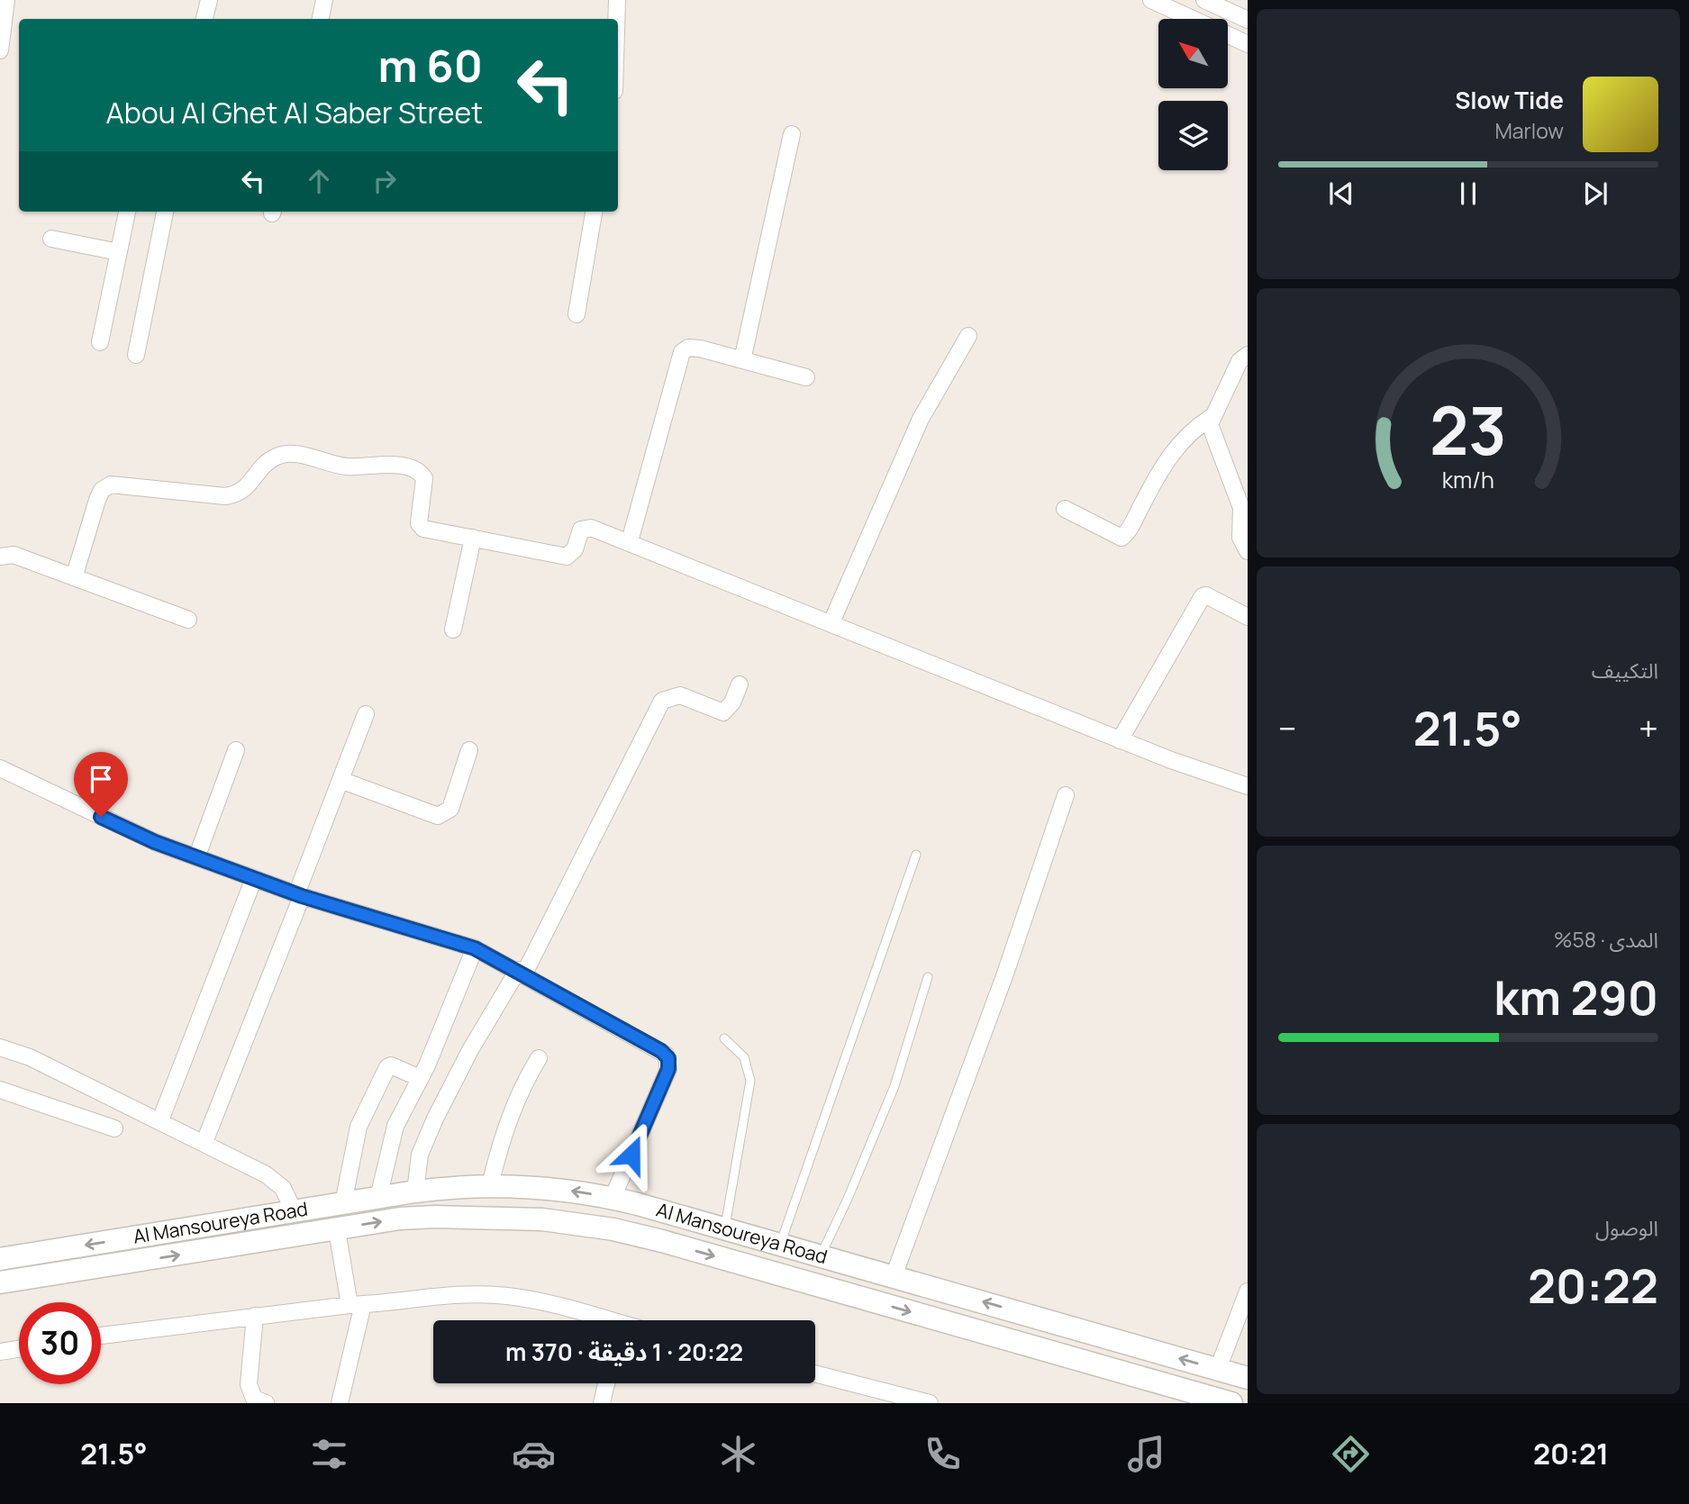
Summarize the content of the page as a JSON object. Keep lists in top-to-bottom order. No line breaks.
{"streets":{"main road":["Al Mansoureya Road"]},"north":"top left","page":{"turn":["60 m","Abou Al Ghet Al Saber Street"],"song":["Slow Tide","Marlow"],"tile":["التكييف",["المدى · 58%","290 km"],["الوصول","20:22"]],"heat":["−","21.5°","+"],"limit":"30","trip":"20:22 · 1 دقيقة · 370 m","tabs":["20:21","21.5°"],"gauge":["23","km/h"]}}
